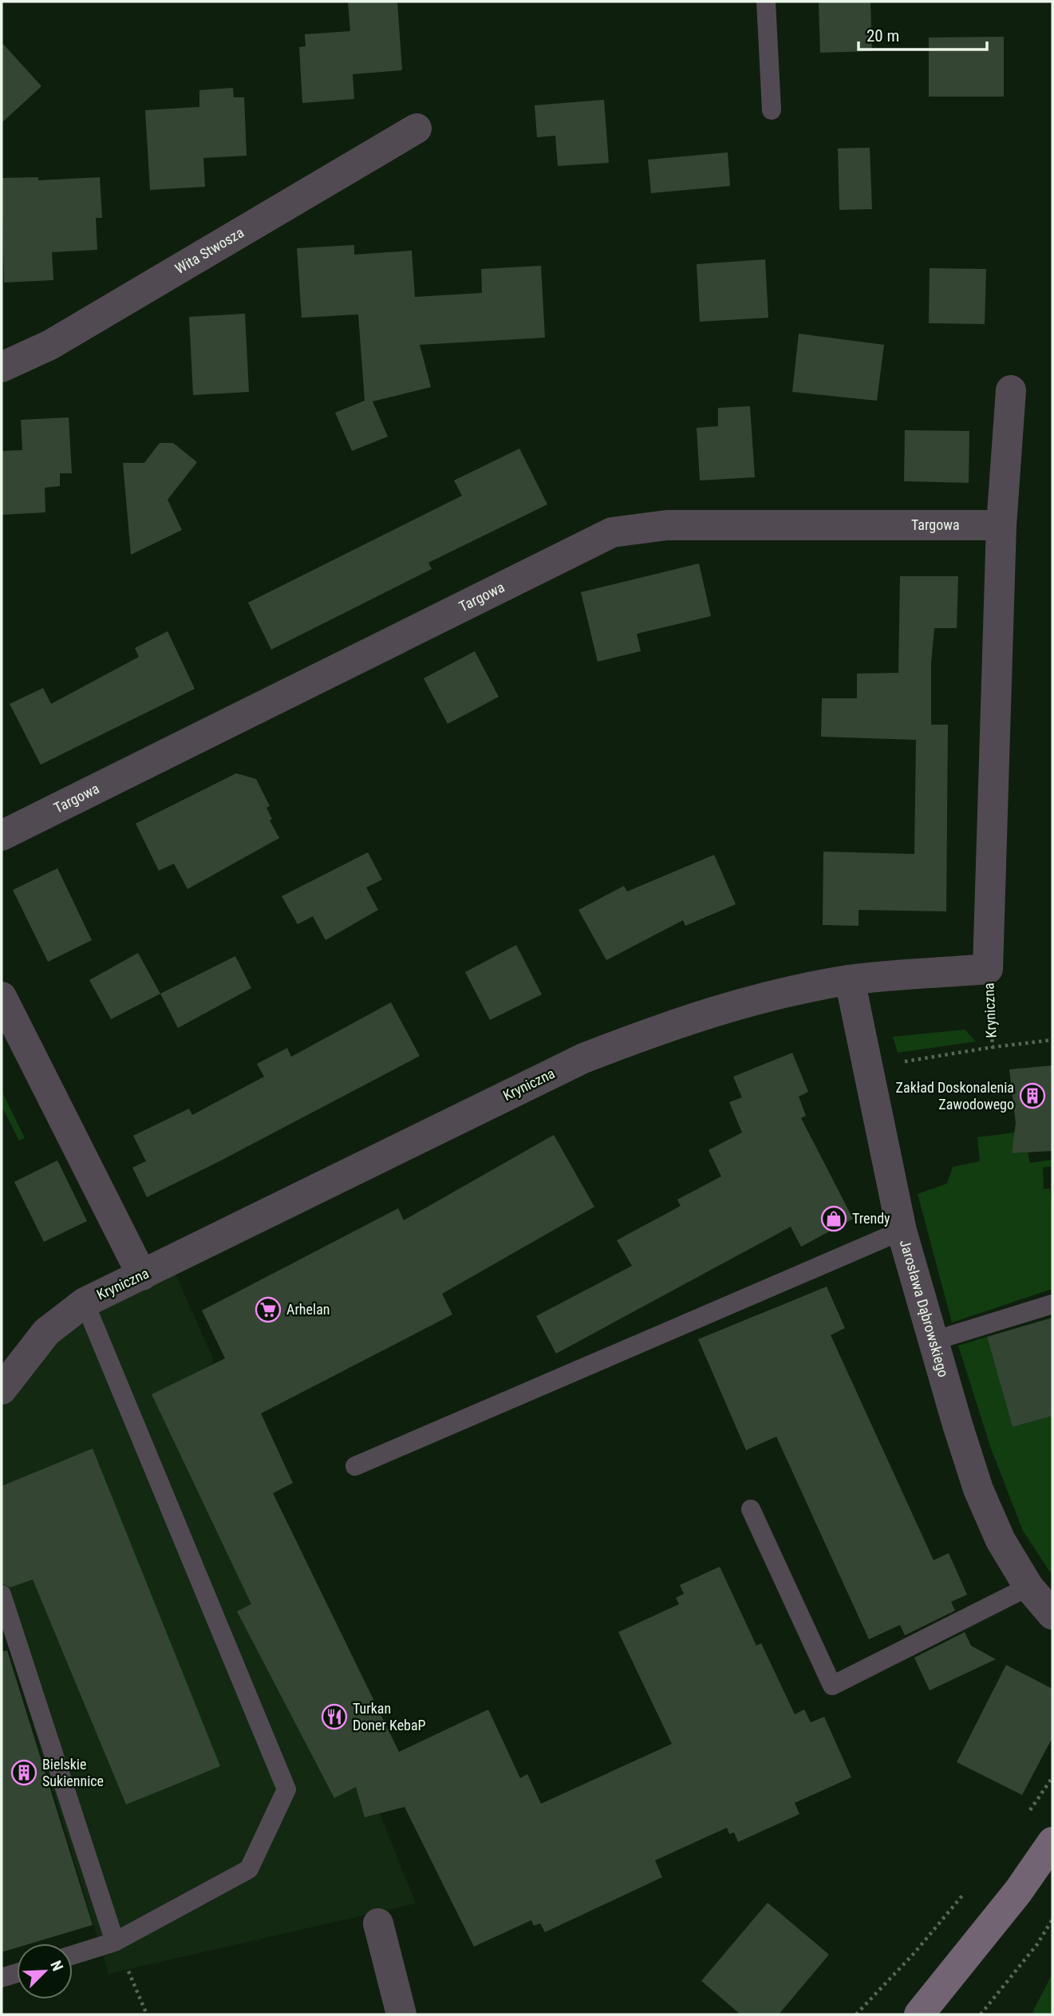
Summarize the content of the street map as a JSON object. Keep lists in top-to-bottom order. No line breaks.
{"streets":{"street":["Wita Stwosza","Targowa","Kryniczna","Jarosława Dąbrowskiego"]},"crossings":[["Kryniczna","Jarosława Dąbrowskiego"]],"places":{"building":["Zakład Doskonalenia Zawodowego","Bielskie Sukiennice"],"shop":["Trendy"],"supermarket":["Arhelan"],"restaurant":["Turkan Doner KebaP"]},"scale_bar":"20 m","north":"top right"}
